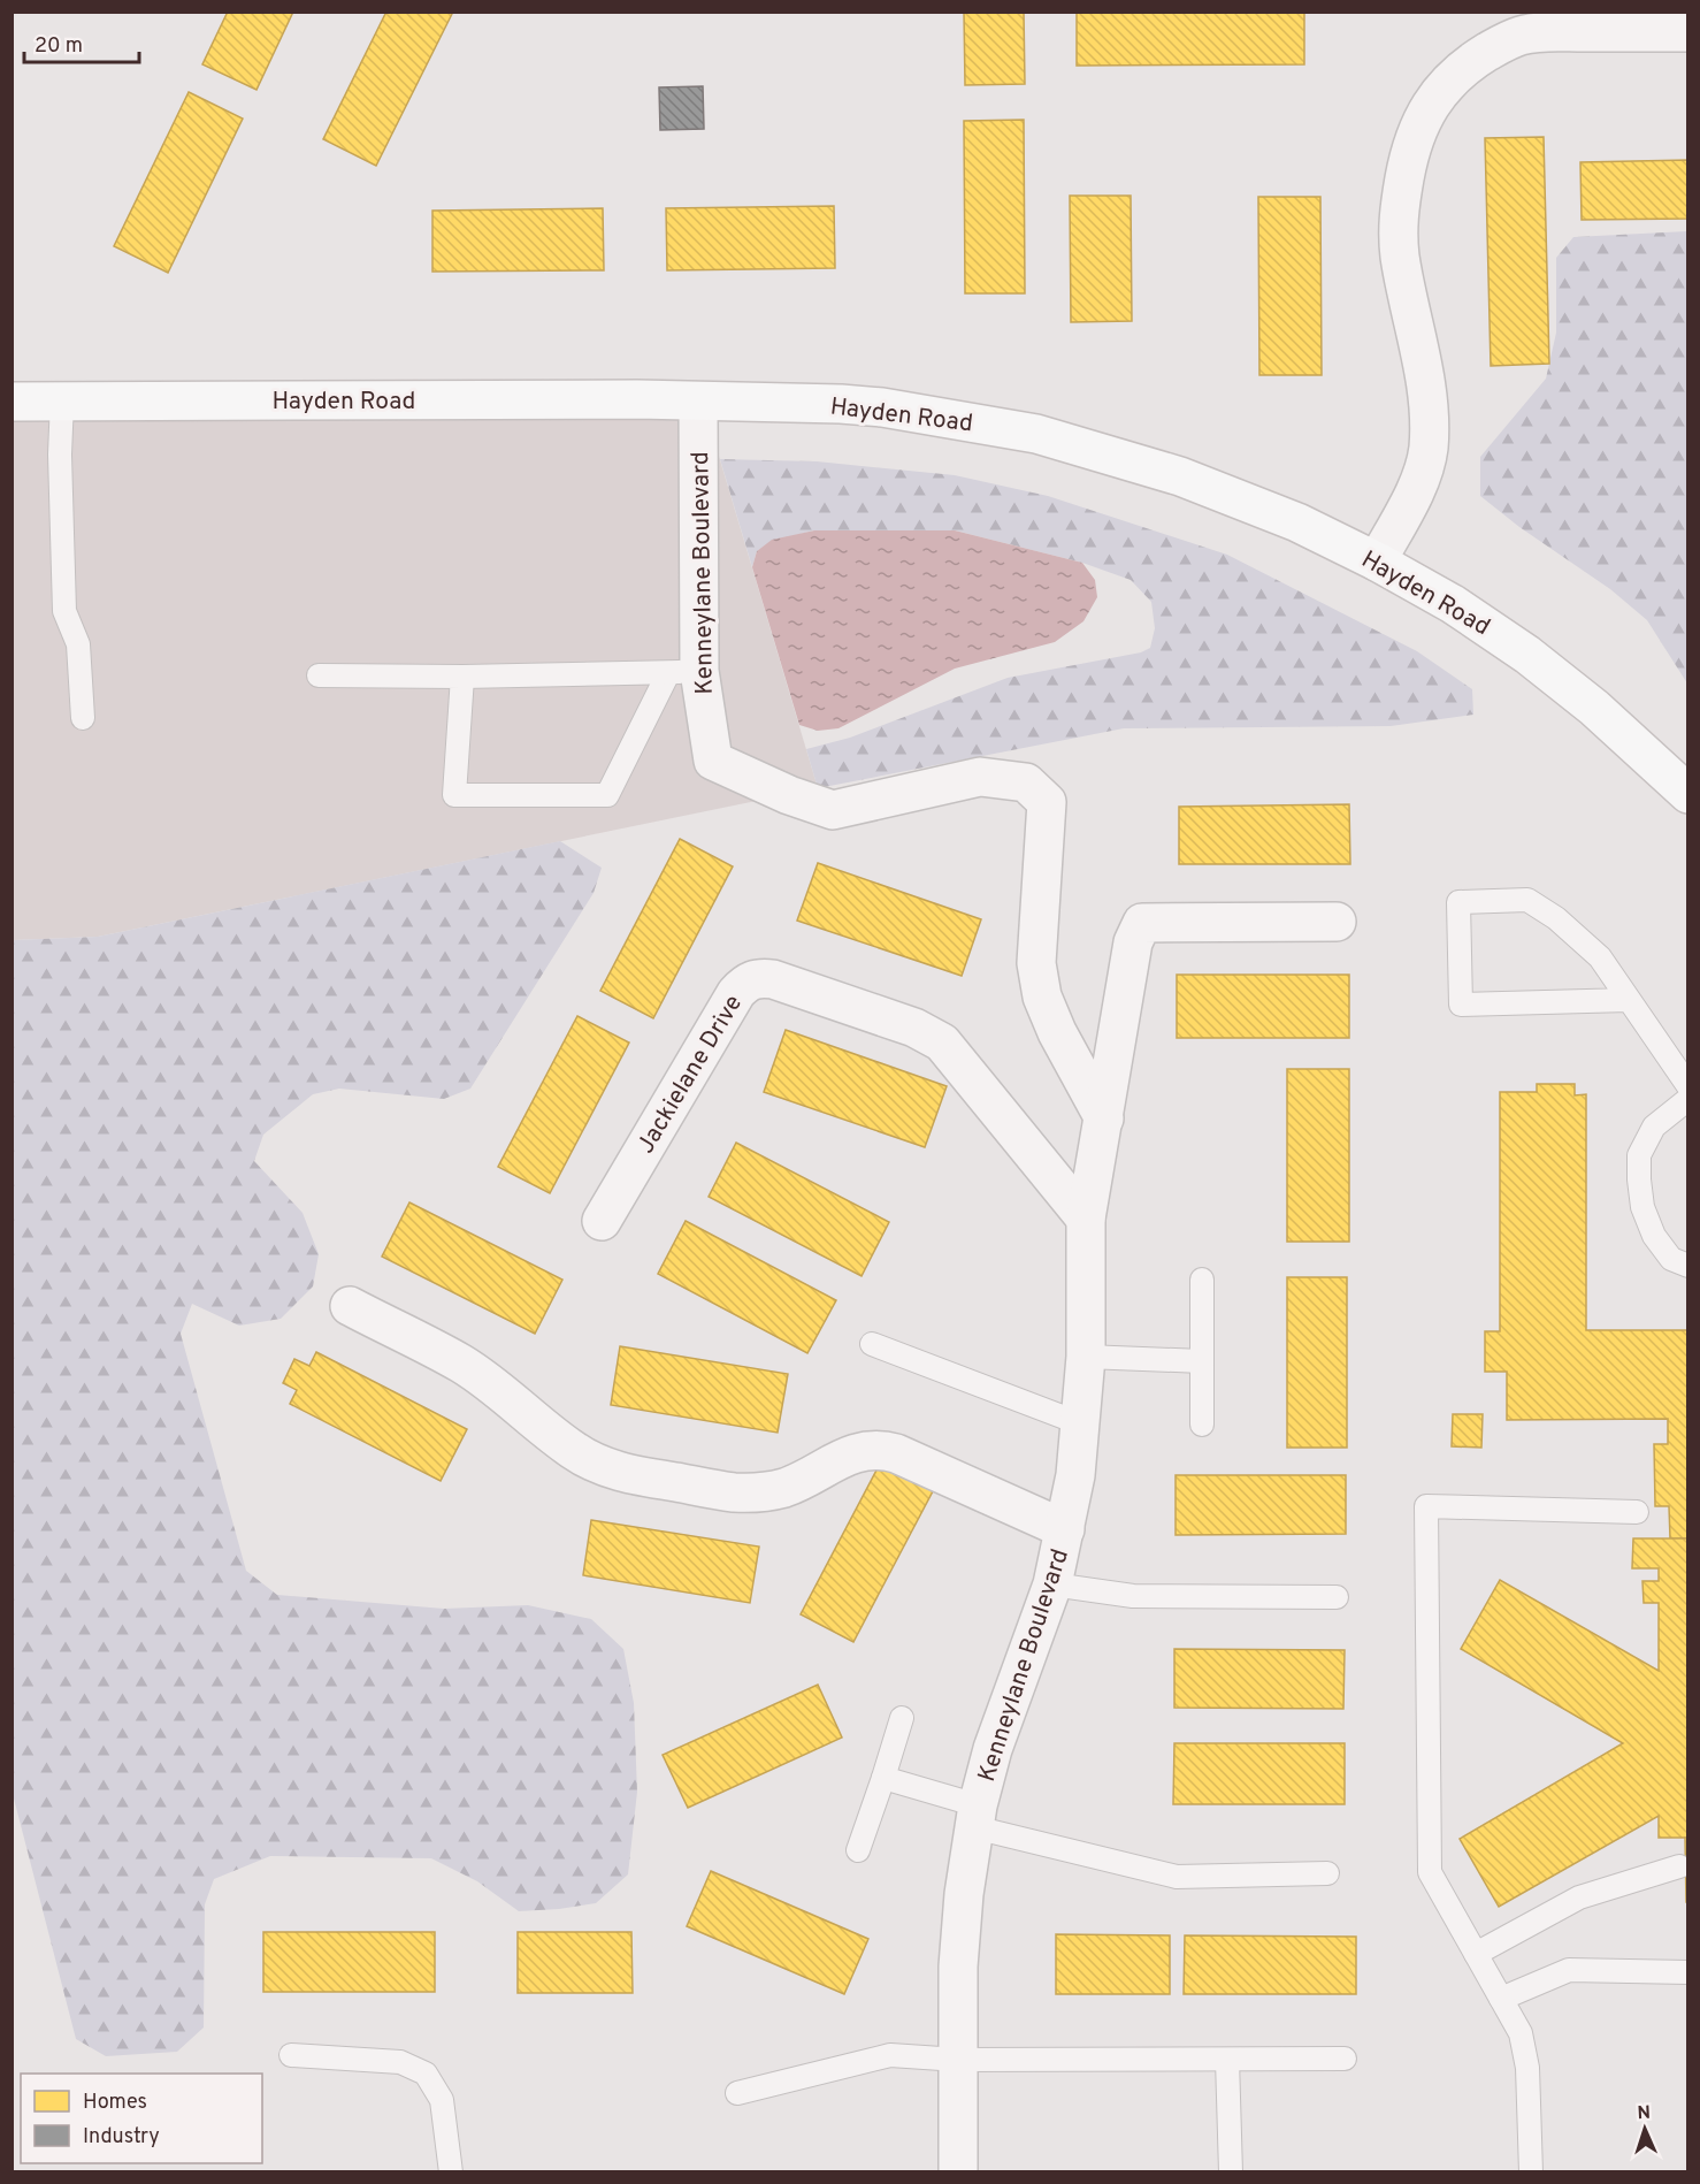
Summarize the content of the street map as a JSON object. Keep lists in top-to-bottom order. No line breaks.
{"streets":{"main road":["Hayden Road"],"street":["Kenneylane Boulevard","Jackielane Drive"]},"crossings":[["Hayden Road","Kenneylane Boulevard"],["Kenneylane Boulevard","Jackielane Drive"]],"legend":["Homes","Industry"],"scale_bar":"20 m","north":"top"}
